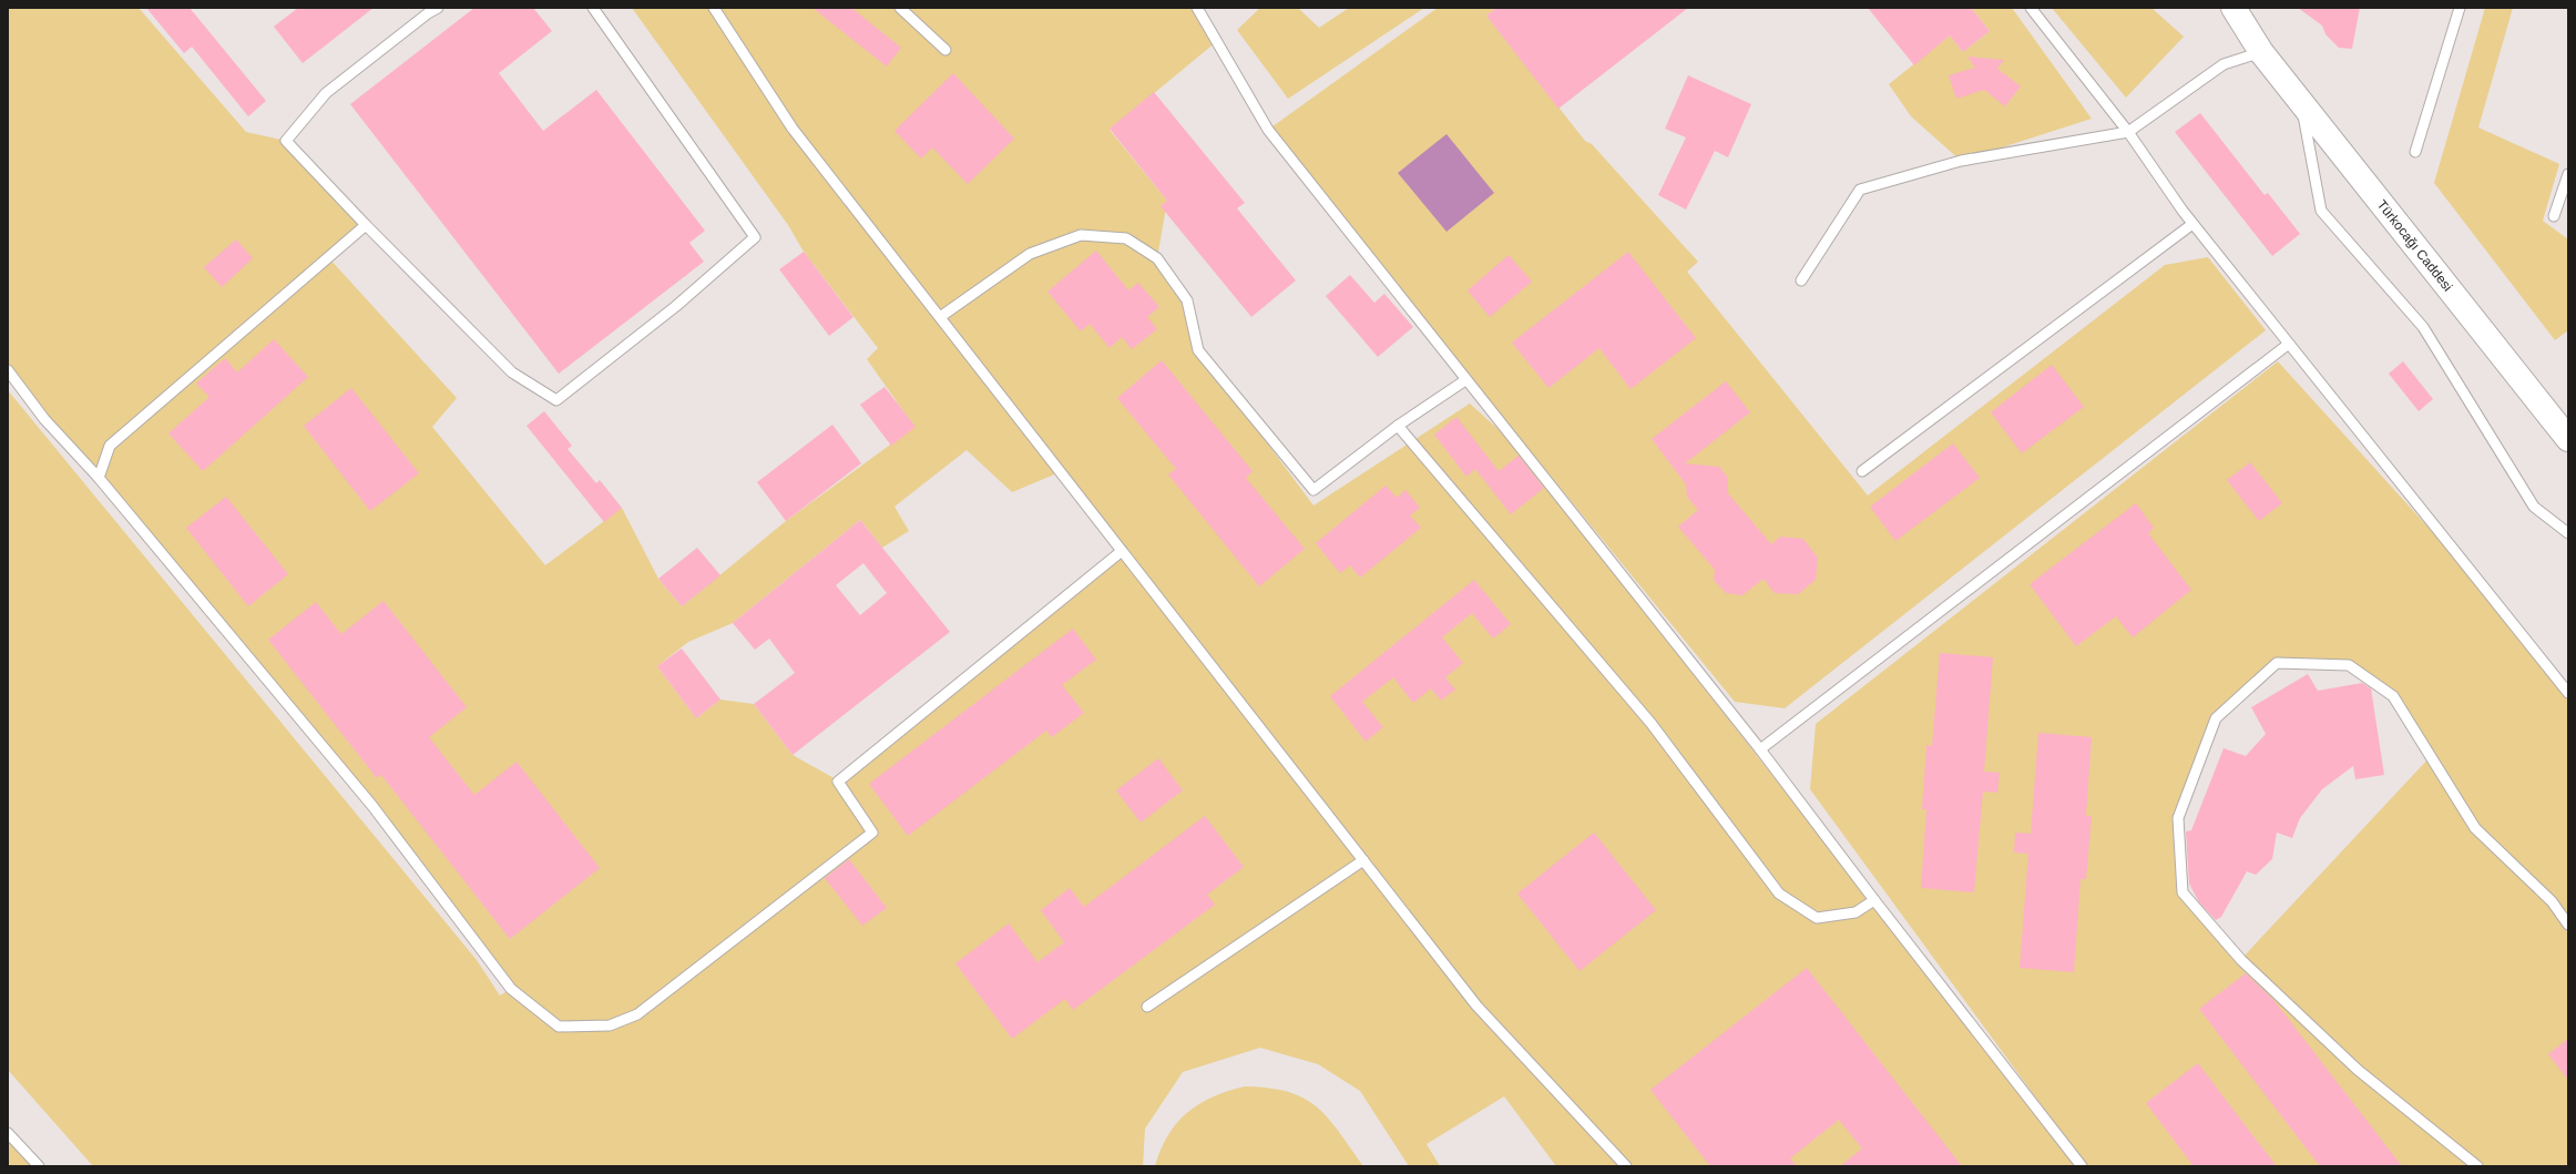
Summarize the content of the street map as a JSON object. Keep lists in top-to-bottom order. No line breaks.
{"streets":{"main road":["Türkocağı Caddesi"]}}
